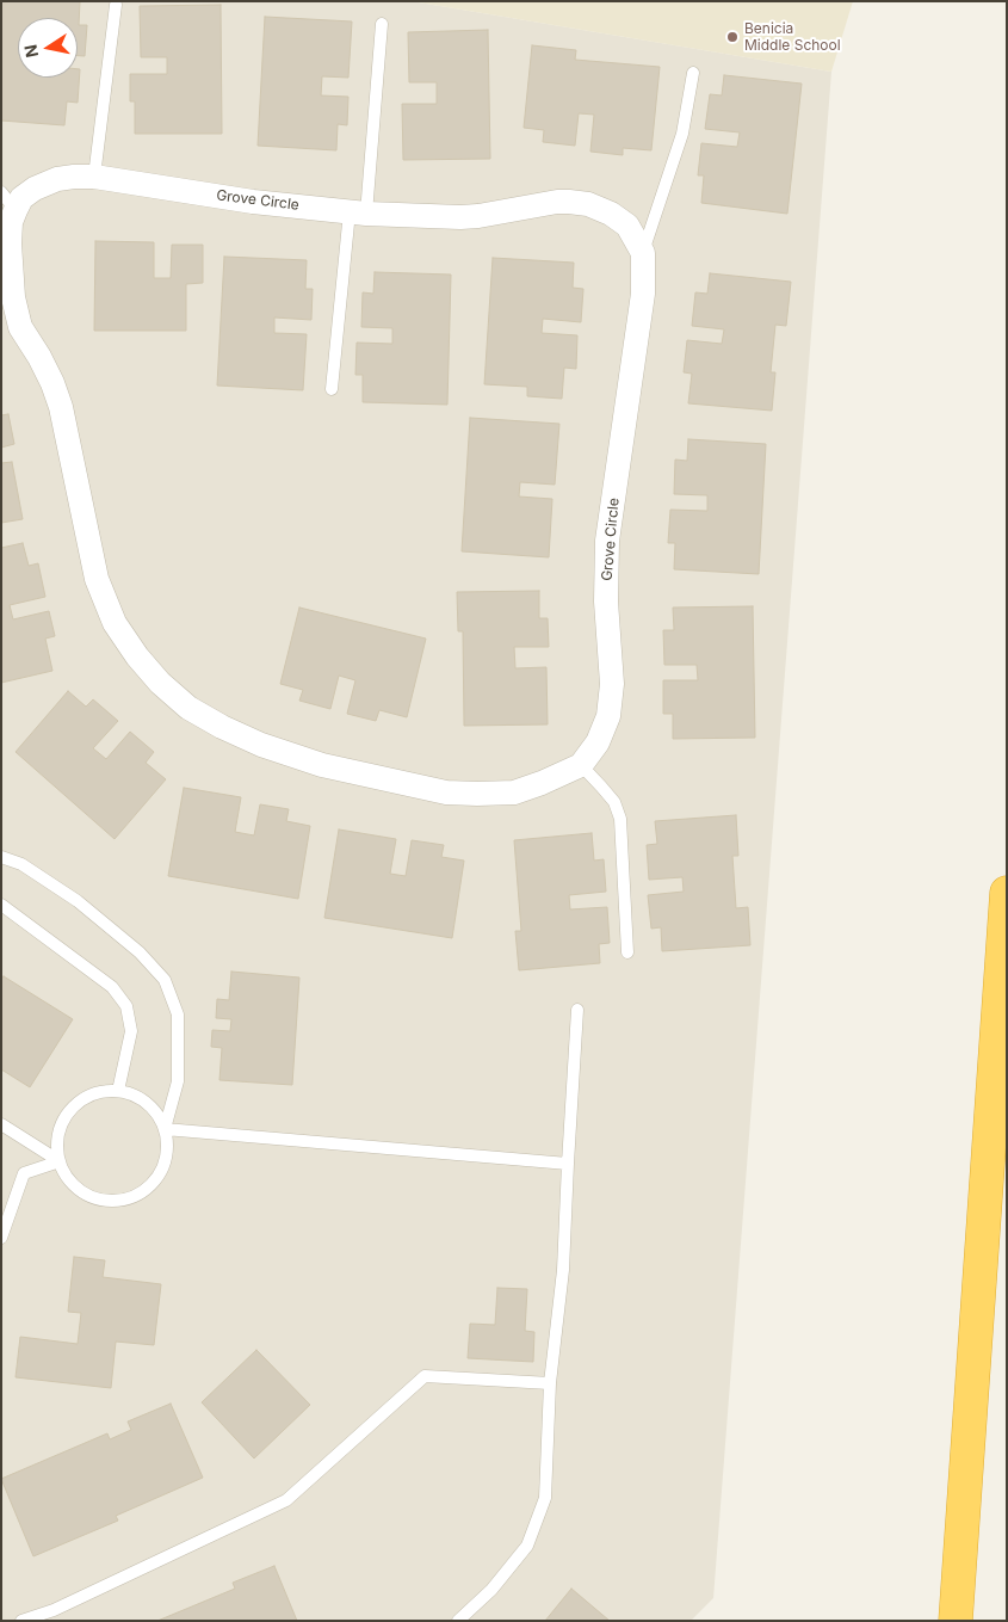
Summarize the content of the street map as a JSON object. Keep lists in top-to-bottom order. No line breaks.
{"streets":{"street":["Grove Circle"]},"places":["Benicia Middle School"],"north":"left"}
